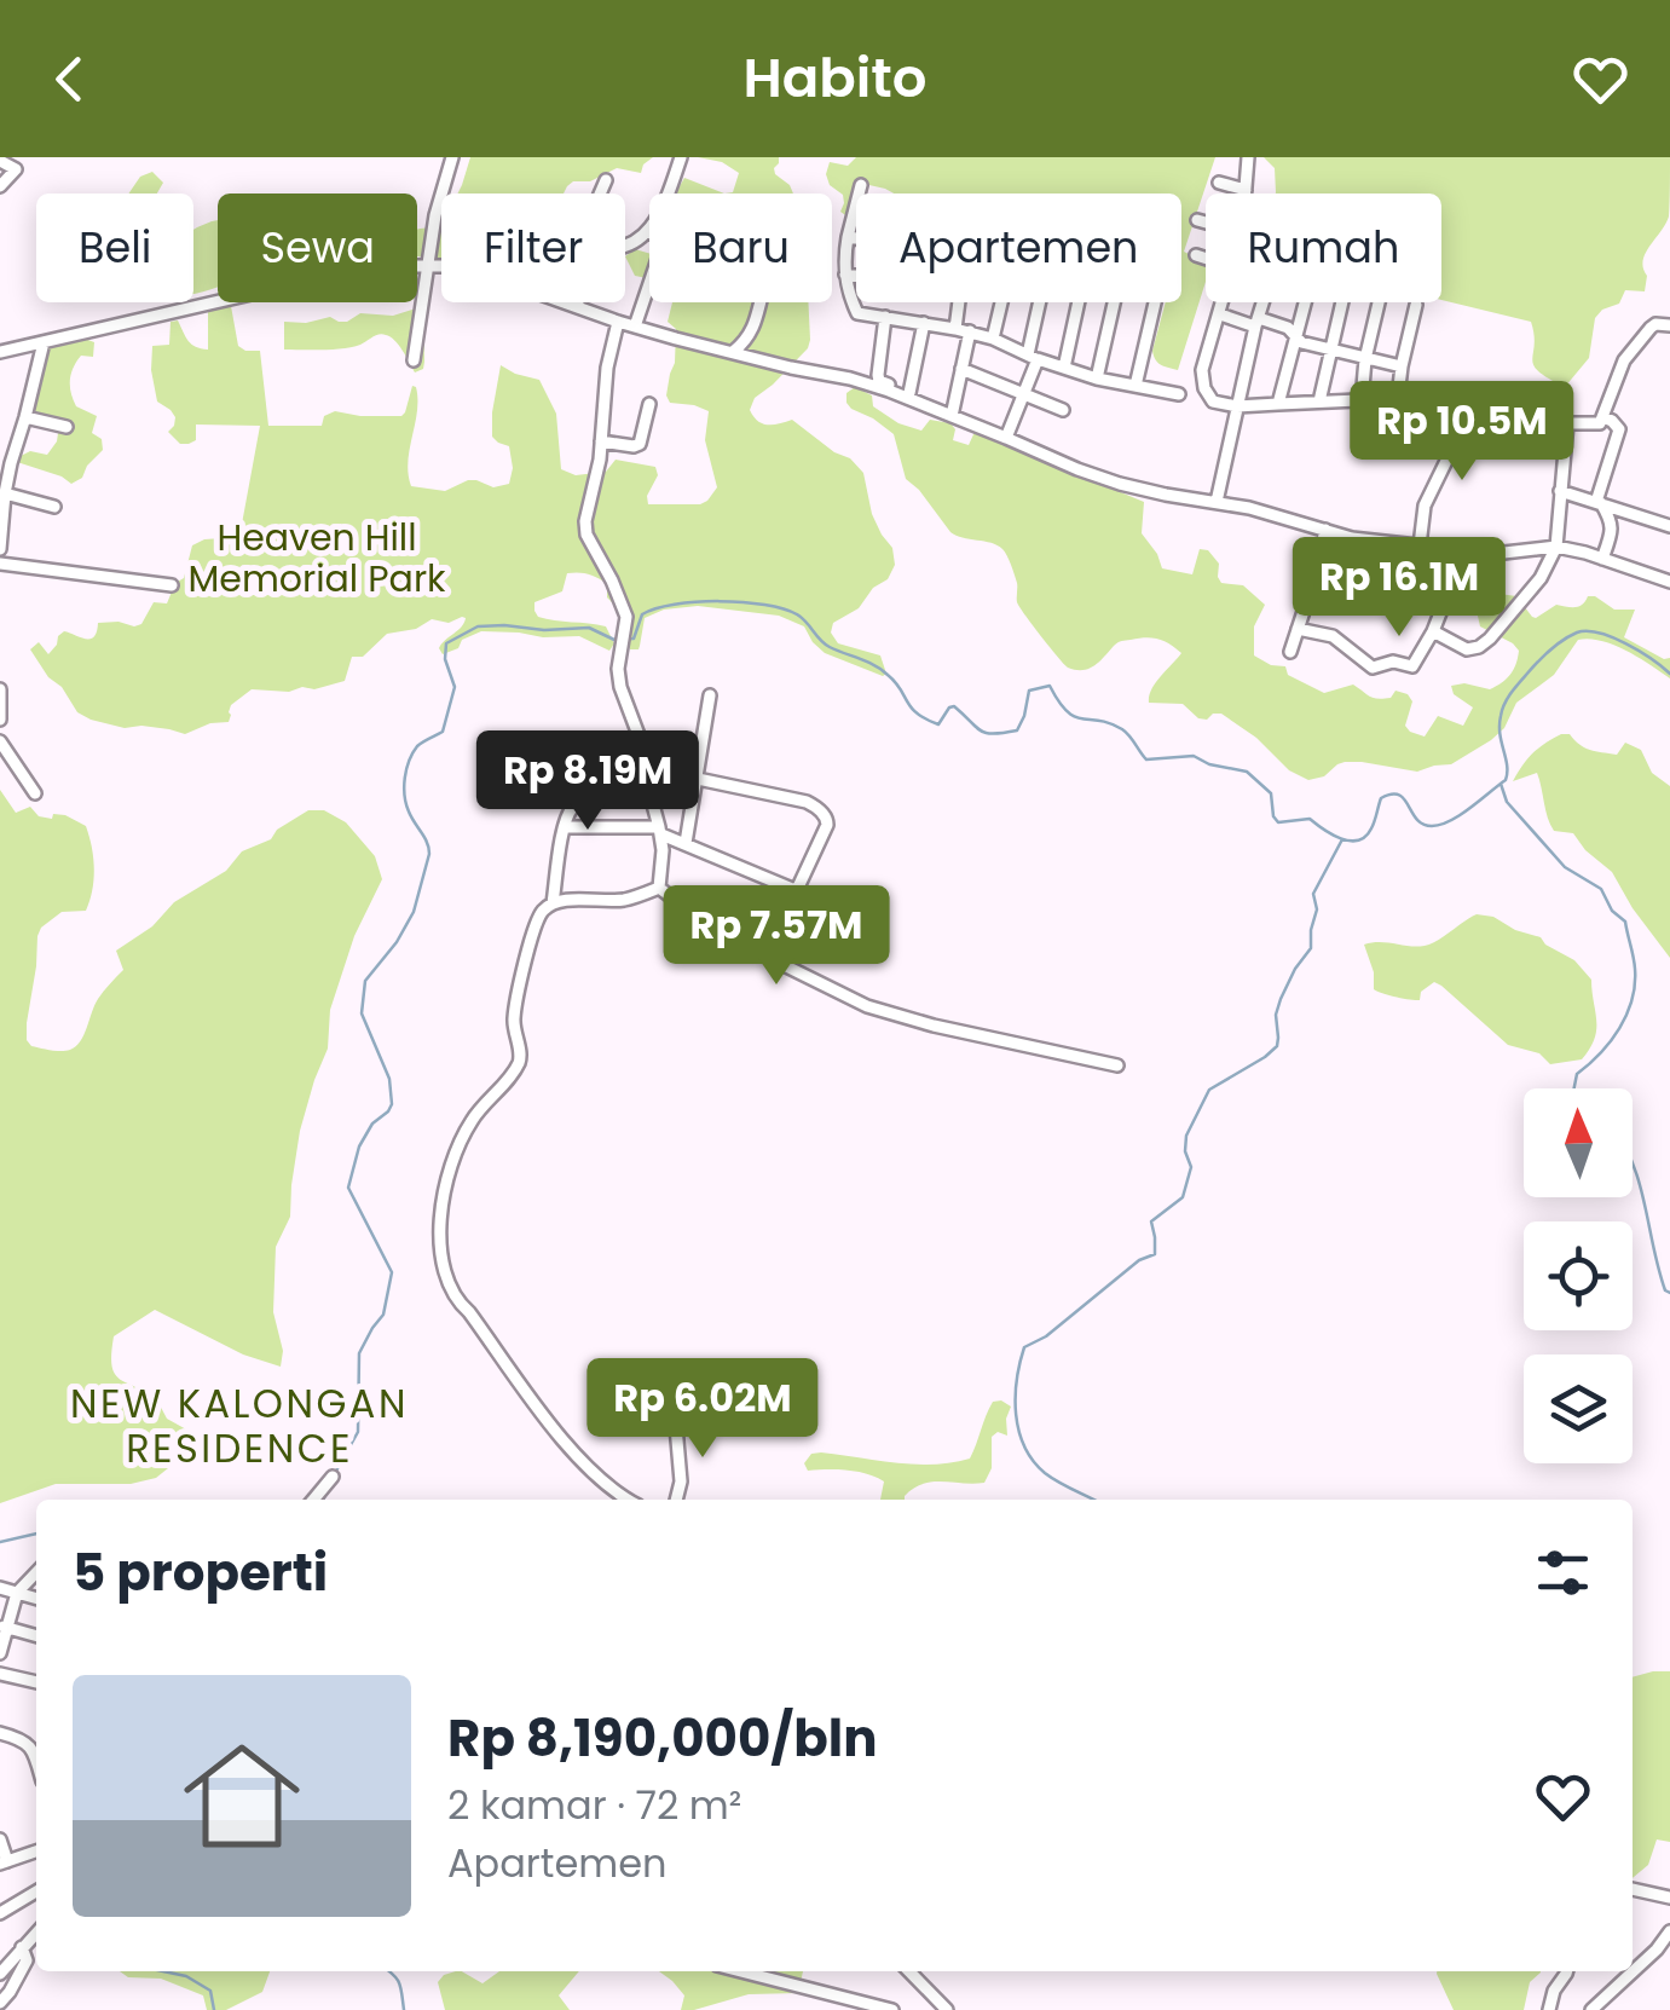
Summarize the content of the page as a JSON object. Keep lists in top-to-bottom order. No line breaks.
{"districts":["NEW KALONGAN RESIDENCE"],"parks":["Heaven Hill Memorial Park"],"north":"top","page":{"header":"Habito","chip":["Beli","Sewa","Filter","Baru","Apartemen","Rumah"],"price":["Rp 10.5M","Rp 16.1M","Rp 8.19M","Rp 7.57M","Rp 6.02M"],"heading":"5 properti","list":[{"name":"Rp 8,190,000/bln","note":"2 kamar · 72 m² · Apartemen"}]}}
